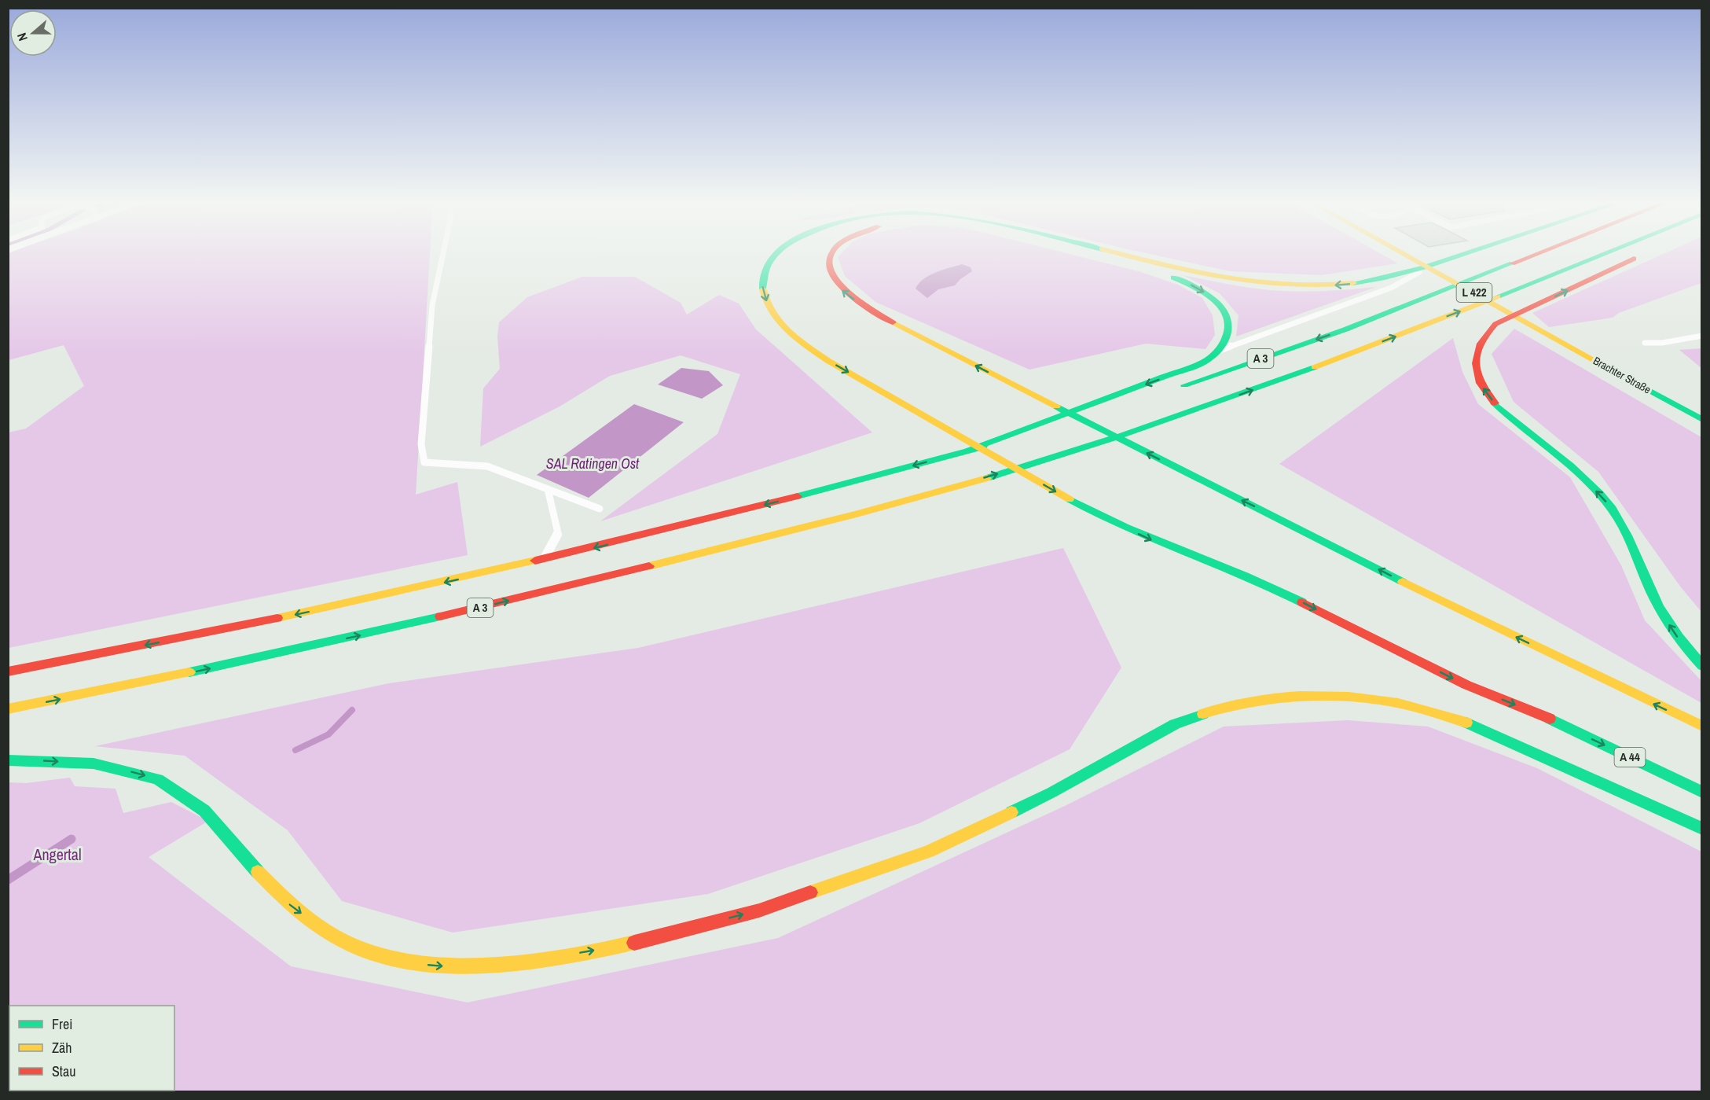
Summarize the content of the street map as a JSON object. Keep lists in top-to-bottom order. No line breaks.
{"streets":{"main road":["L 422","A 3","Brachter Straße","A 44"]},"water":["SAL Ratingen Ost"],"parks":["Angertal"],"legend":["Frei","Zäh","Stau"],"north":"left"}
